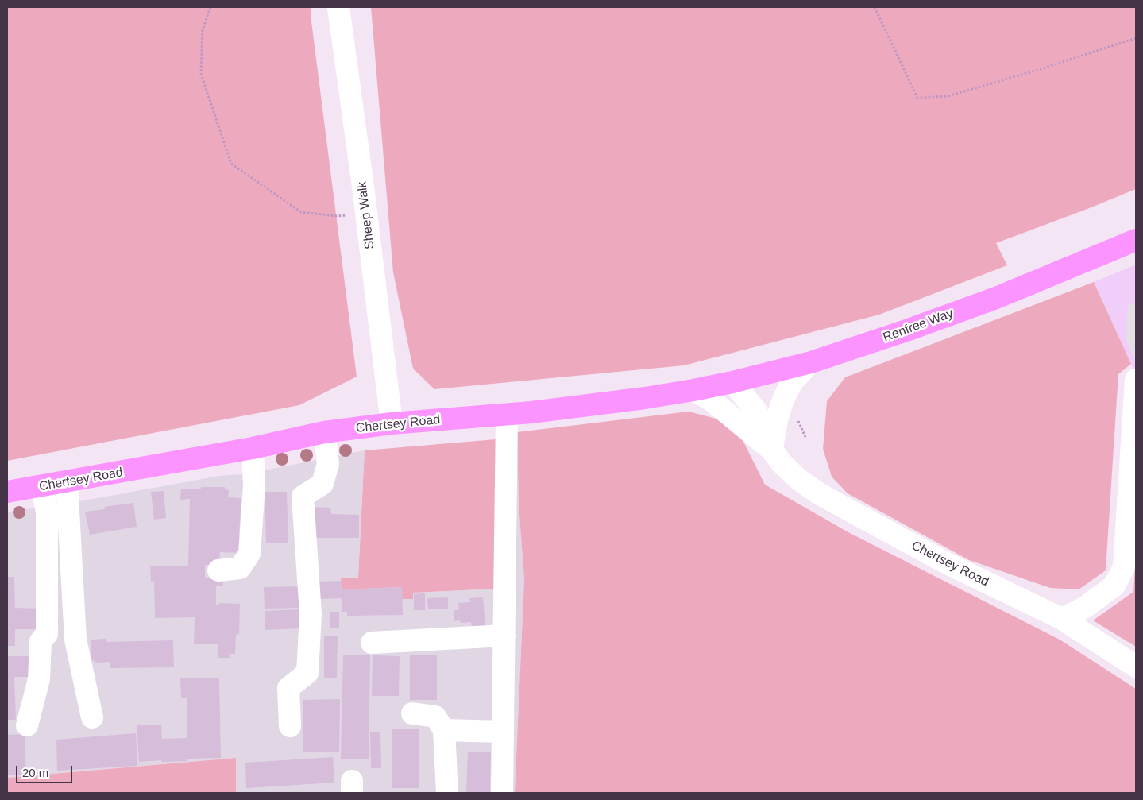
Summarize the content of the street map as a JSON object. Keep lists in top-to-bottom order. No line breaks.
{"streets":{"main road":["Renfree Way","Chertsey Road"],"street":["Sheep Walk"]},"crossings":[["Sheep Walk","Chertsey Road"],["Renfree Way","Chertsey Road"]],"scale_bar":"20 m"}
